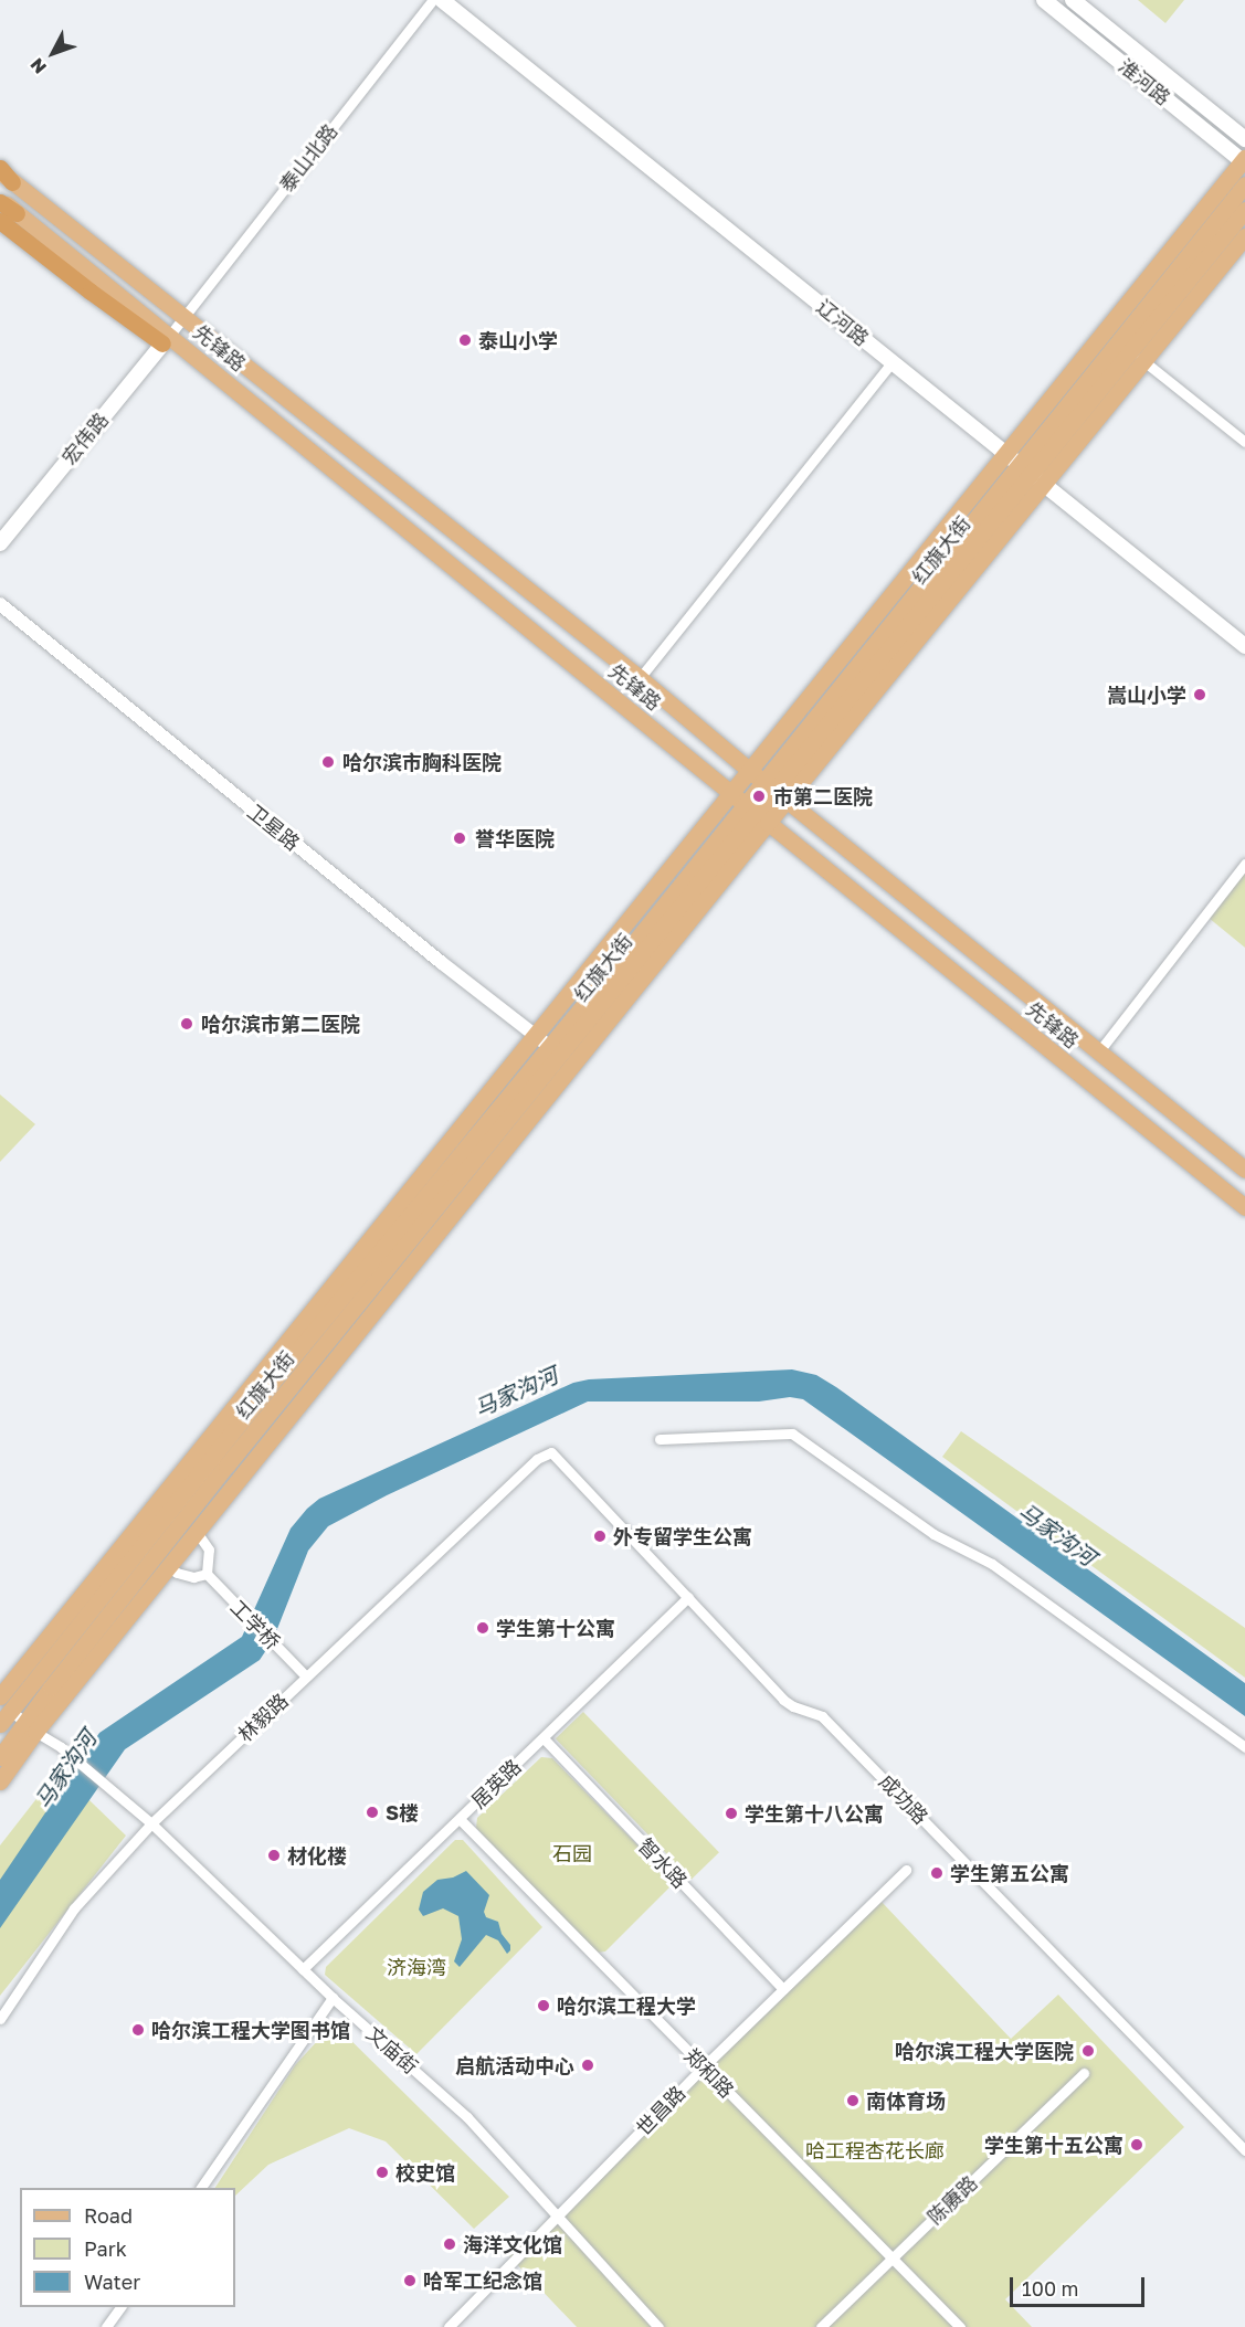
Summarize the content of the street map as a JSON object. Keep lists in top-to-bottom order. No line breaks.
{"streets":{"main road":["淮河路","辽河路","先锋路","宏伟路","红旗大街"],"street":["泰山北路","卫星路","工学桥","林毅路","居英路","成功路","智水路","文庙街","郑和路","世昌路","陈赓路"]},"crossings":[["淮河路","红旗大街"],["泰山北路","先锋路"],["泰山北路","宏伟路"],["辽河路","红旗大街"],["先锋路","宏伟路"],["先锋路","红旗大街"],["红旗大街","卫星路"],["红旗大街","文庙街"],["工学桥","林毅路"],["林毅路","成功路"],["林毅路","文庙街"],["居英路","成功路"],["居英路","智水路"],["居英路","文庙街"],["居英路","郑和路"],["智水路","世昌路"],["文庙街","世昌路"],["郑和路","世昌路"],["郑和路","陈赓路"]],"water":["马家沟河"],"parks":["石园","济海湾","哈工程杏花长廊"],"places":["泰山小学","嵩山小学","哈尔滨市胸科医院","市第二医院","誉华医院","哈尔滨市第二医院","外专留学生公寓","学生第十公寓","S楼","学生第十八公寓","材化楼","学生第五公寓","哈尔滨工程大学","哈尔滨工程大学图书馆","哈尔滨工程大学医院","启航活动中心","南体育场","学生第十五公寓","校史馆","海洋文化馆","哈军工纪念馆"],"legend":["Road","Park","Water"],"scale_bar":"100 m","north":"bottom left"}
